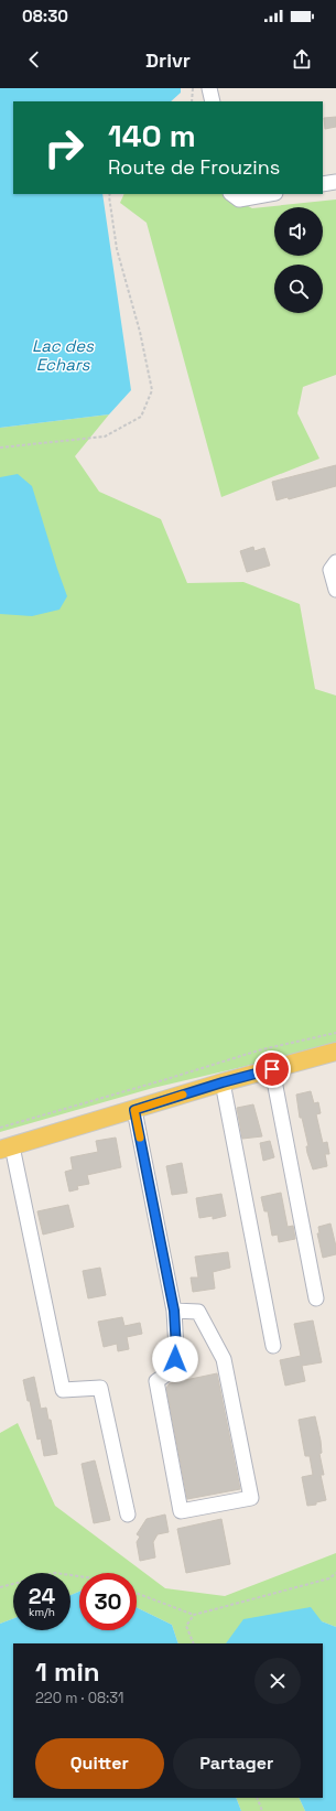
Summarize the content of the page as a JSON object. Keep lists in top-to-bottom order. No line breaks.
{"water":["Lac des Echars"],"page":{"status":"08:30","header":"Drivr","turn":["140 m","Route de Frouzins"],"speed":"24 km/h","limit":"30","heading":["1 min","220 m · 08:31"],"buttons":["Quitter","Partager"]}}
